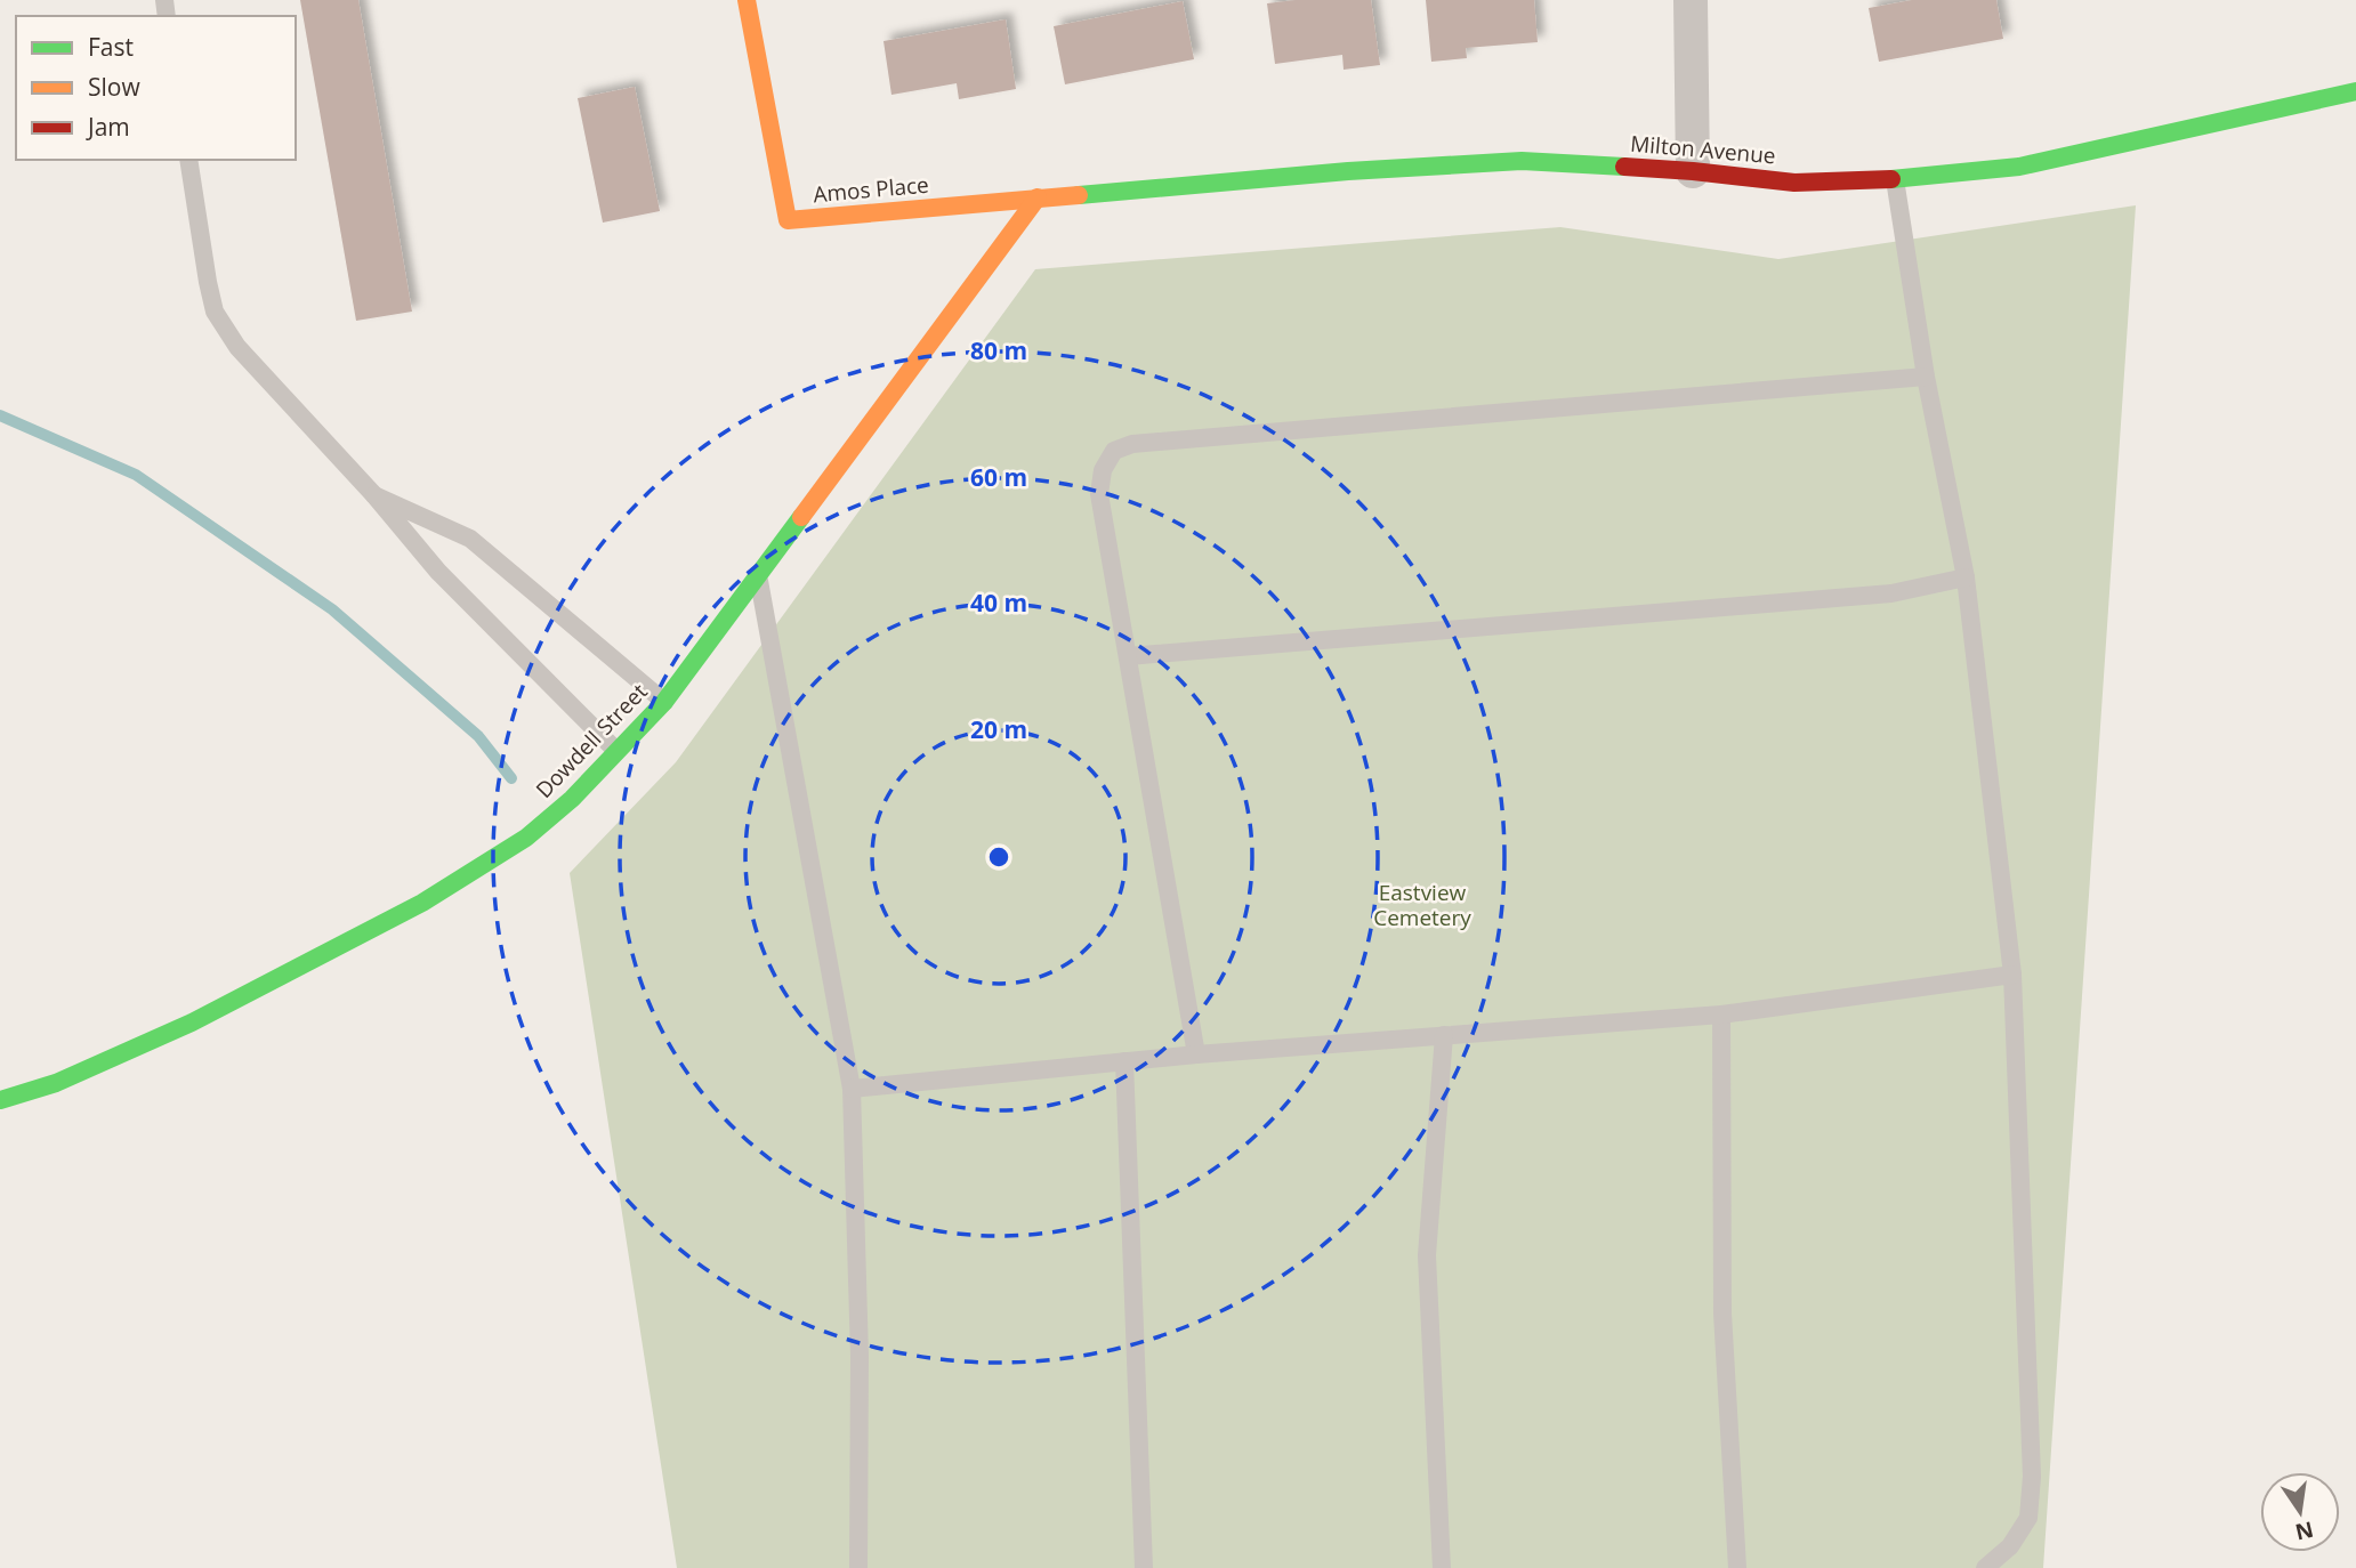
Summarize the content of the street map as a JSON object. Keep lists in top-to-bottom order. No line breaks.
{"streets":{"street":["Milton Avenue","Amos Place","Dowdell Street"]},"crossings":[["Milton Avenue","Amos Place"],["Milton Avenue","Dowdell Street"],["Amos Place","Dowdell Street"]],"parks":["Eastview Cemetery"],"legend":["Fast","Slow","Jam"],"north":"bottom","rings":["80 m","60 m","40 m","20 m"]}
